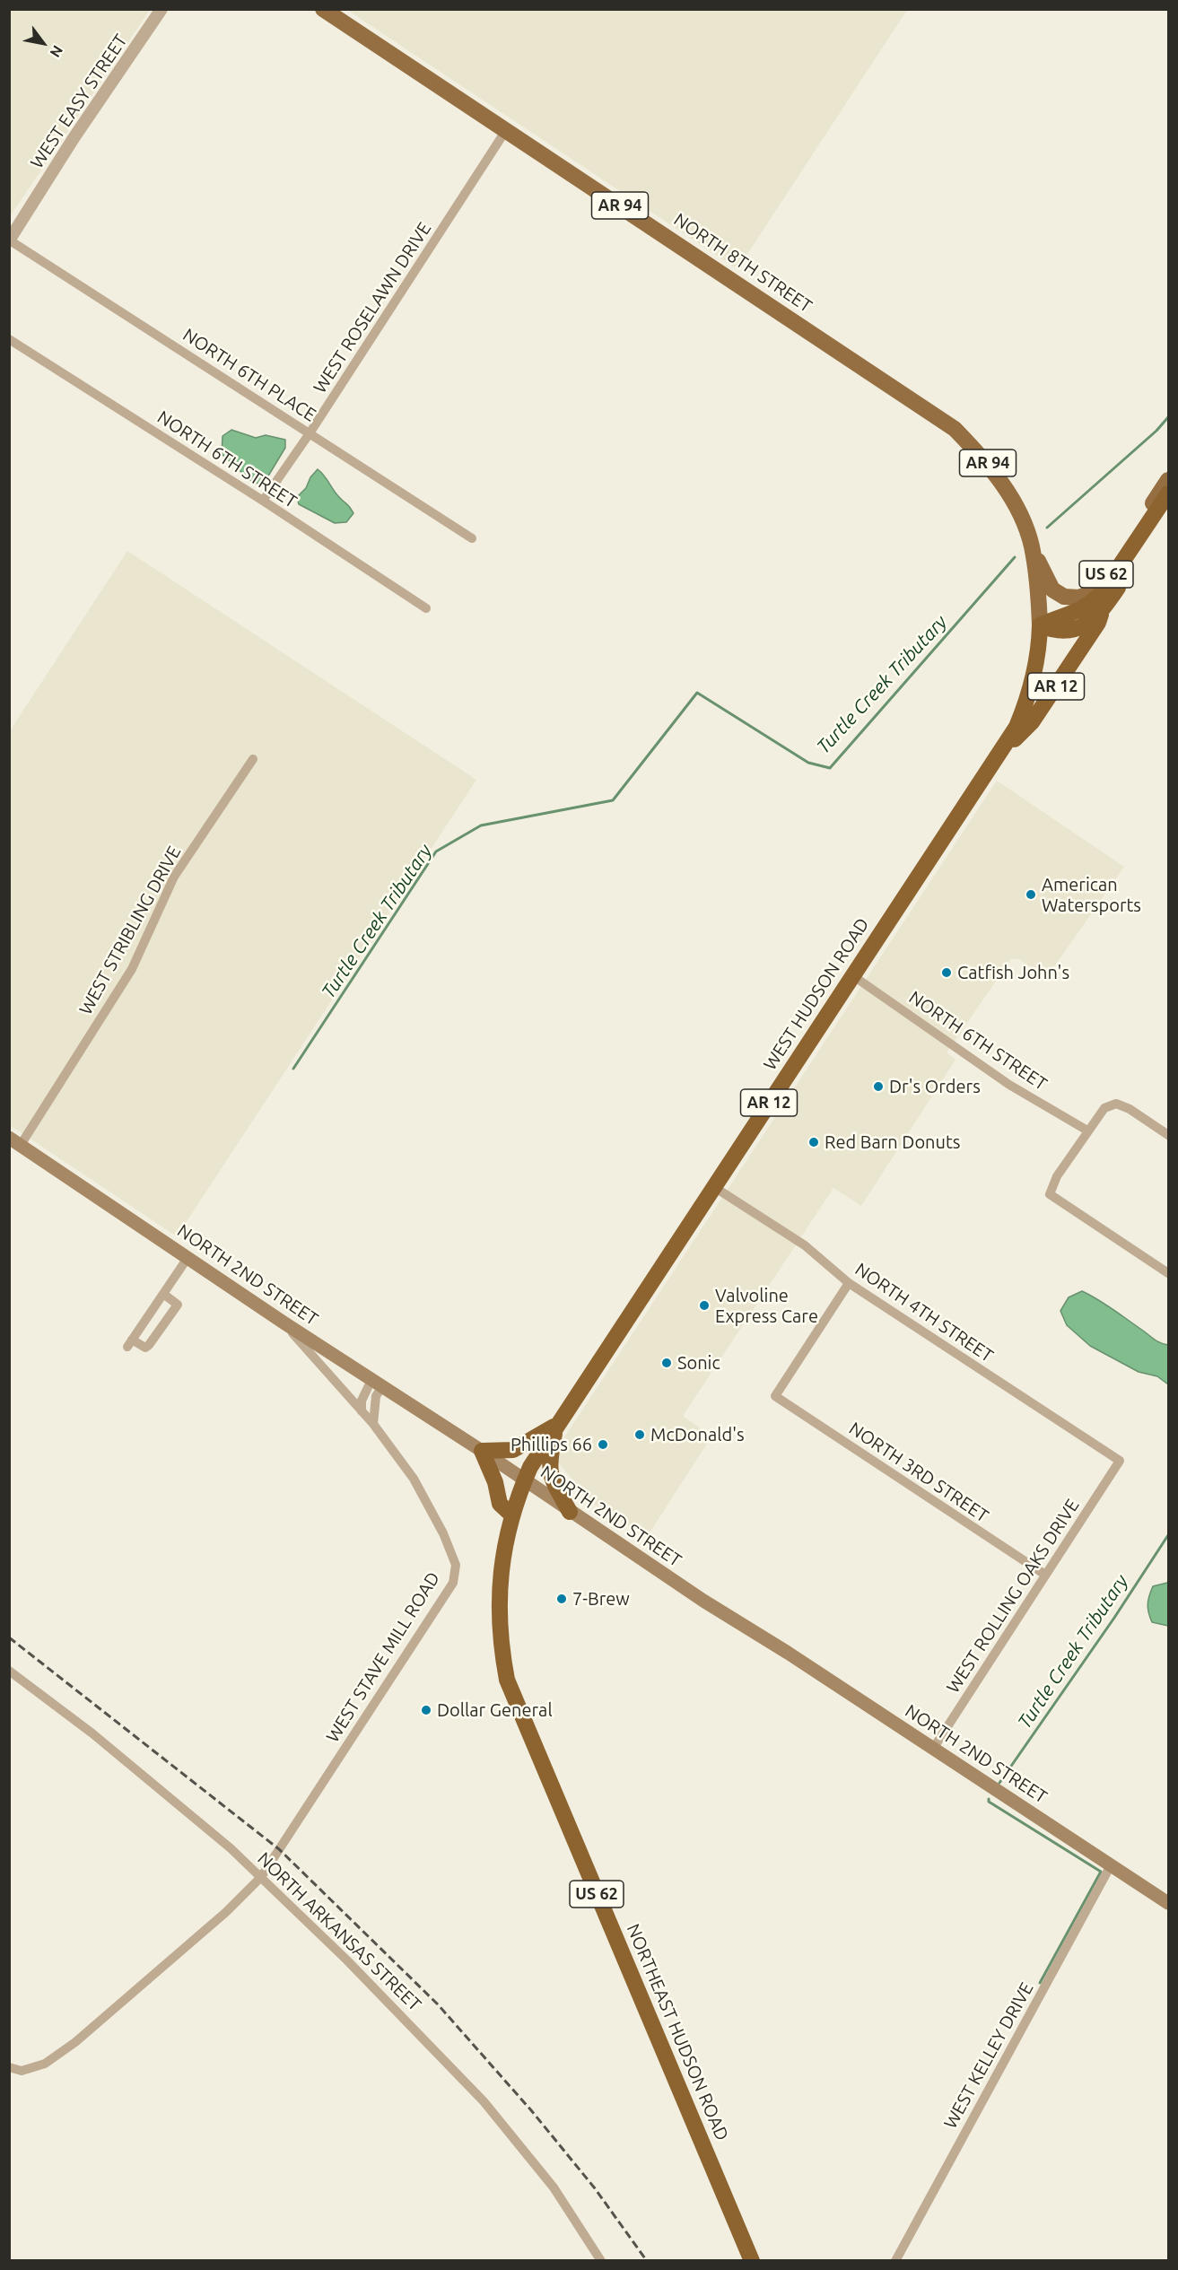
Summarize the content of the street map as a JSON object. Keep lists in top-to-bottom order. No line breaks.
{"streets":{"highway":["US 62","AR 12","WEST HUDSON ROAD","NORTHEAST HUDSON ROAD"],"main road":["AR 94","NORTH 8TH STREET","NORTH 2ND STREET"],"street":["WEST EASY STREET","WEST ROSELAWN DRIVE","NORTH 6TH PLACE","NORTH 6TH STREET","WEST STRIBLING DRIVE","NORTH 4TH STREET","NORTH 3RD STREET","WEST ROLLING OAKS DRIVE","WEST STAVE MILL ROAD","NORTH ARKANSAS STREET","WEST KELLEY DRIVE"]},"crossings":[["WEST EASY STREET","NORTH 6TH PLACE"],["NORTH 8TH STREET","WEST ROSELAWN DRIVE"],["NORTH 8TH STREET","US 62"],["NORTH 8TH STREET","WEST HUDSON ROAD"],["WEST ROSELAWN DRIVE","NORTH 6TH PLACE"],["WEST ROSELAWN DRIVE","NORTH 6TH STREET"],["NORTH 6TH STREET","WEST HUDSON ROAD"],["US 62","AR 12"],["US 62","WEST HUDSON ROAD"],["AR 12","WEST HUDSON ROAD"],["AR 12","NORTH 2ND STREET"],["WEST STRIBLING DRIVE","NORTH 2ND STREET"],["WEST HUDSON ROAD","NORTH 2ND STREET"],["WEST HUDSON ROAD","NORTH 4TH STREET"],["WEST HUDSON ROAD","NORTHEAST HUDSON ROAD"],["NORTH 2ND STREET","WEST ROLLING OAKS DRIVE"],["NORTH 2ND STREET","WEST STAVE MILL ROAD"],["NORTH 2ND STREET","NORTHEAST HUDSON ROAD"],["NORTH 2ND STREET","WEST KELLEY DRIVE"],["NORTH 4TH STREET","NORTH 3RD STREET"],["NORTH 4TH STREET","WEST ROLLING OAKS DRIVE"],["NORTH 3RD STREET","WEST ROLLING OAKS DRIVE"],["WEST STAVE MILL ROAD","NORTH ARKANSAS STREET"]],"water":["Turtle Creek Tributary"],"places":["American Watersports","Catfish John's","Dr's Orders","Red Barn Donuts","Valvoline Express Care","Sonic","McDonald's","Phillips 66","7-Brew","Dollar General"],"north":"bottom right"}
